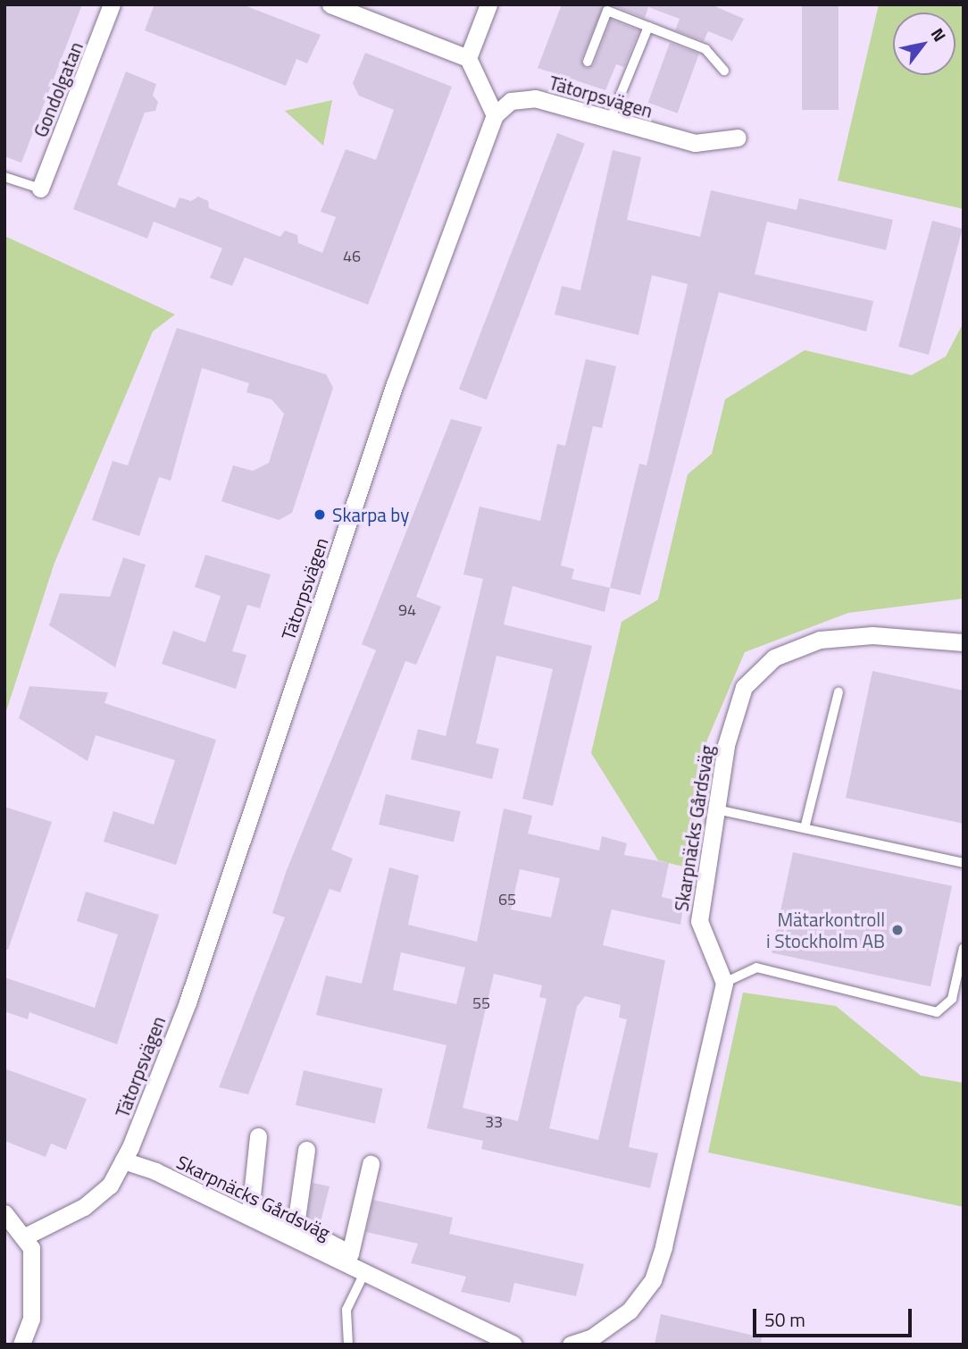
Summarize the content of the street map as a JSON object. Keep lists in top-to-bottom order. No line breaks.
{"streets":{"street":["Gondolgatan","Tätorpsvägen","Skarpnäcks Gårdsväg"]},"crossings":[["Tätorpsvägen","Skarpnäcks Gårdsväg"]],"places":["Skarpa by","Mätarkontroll i Stockholm AB"],"house_numbers":["46","94","65","55","33"],"scale_bar":"50 m","north":"top right"}
